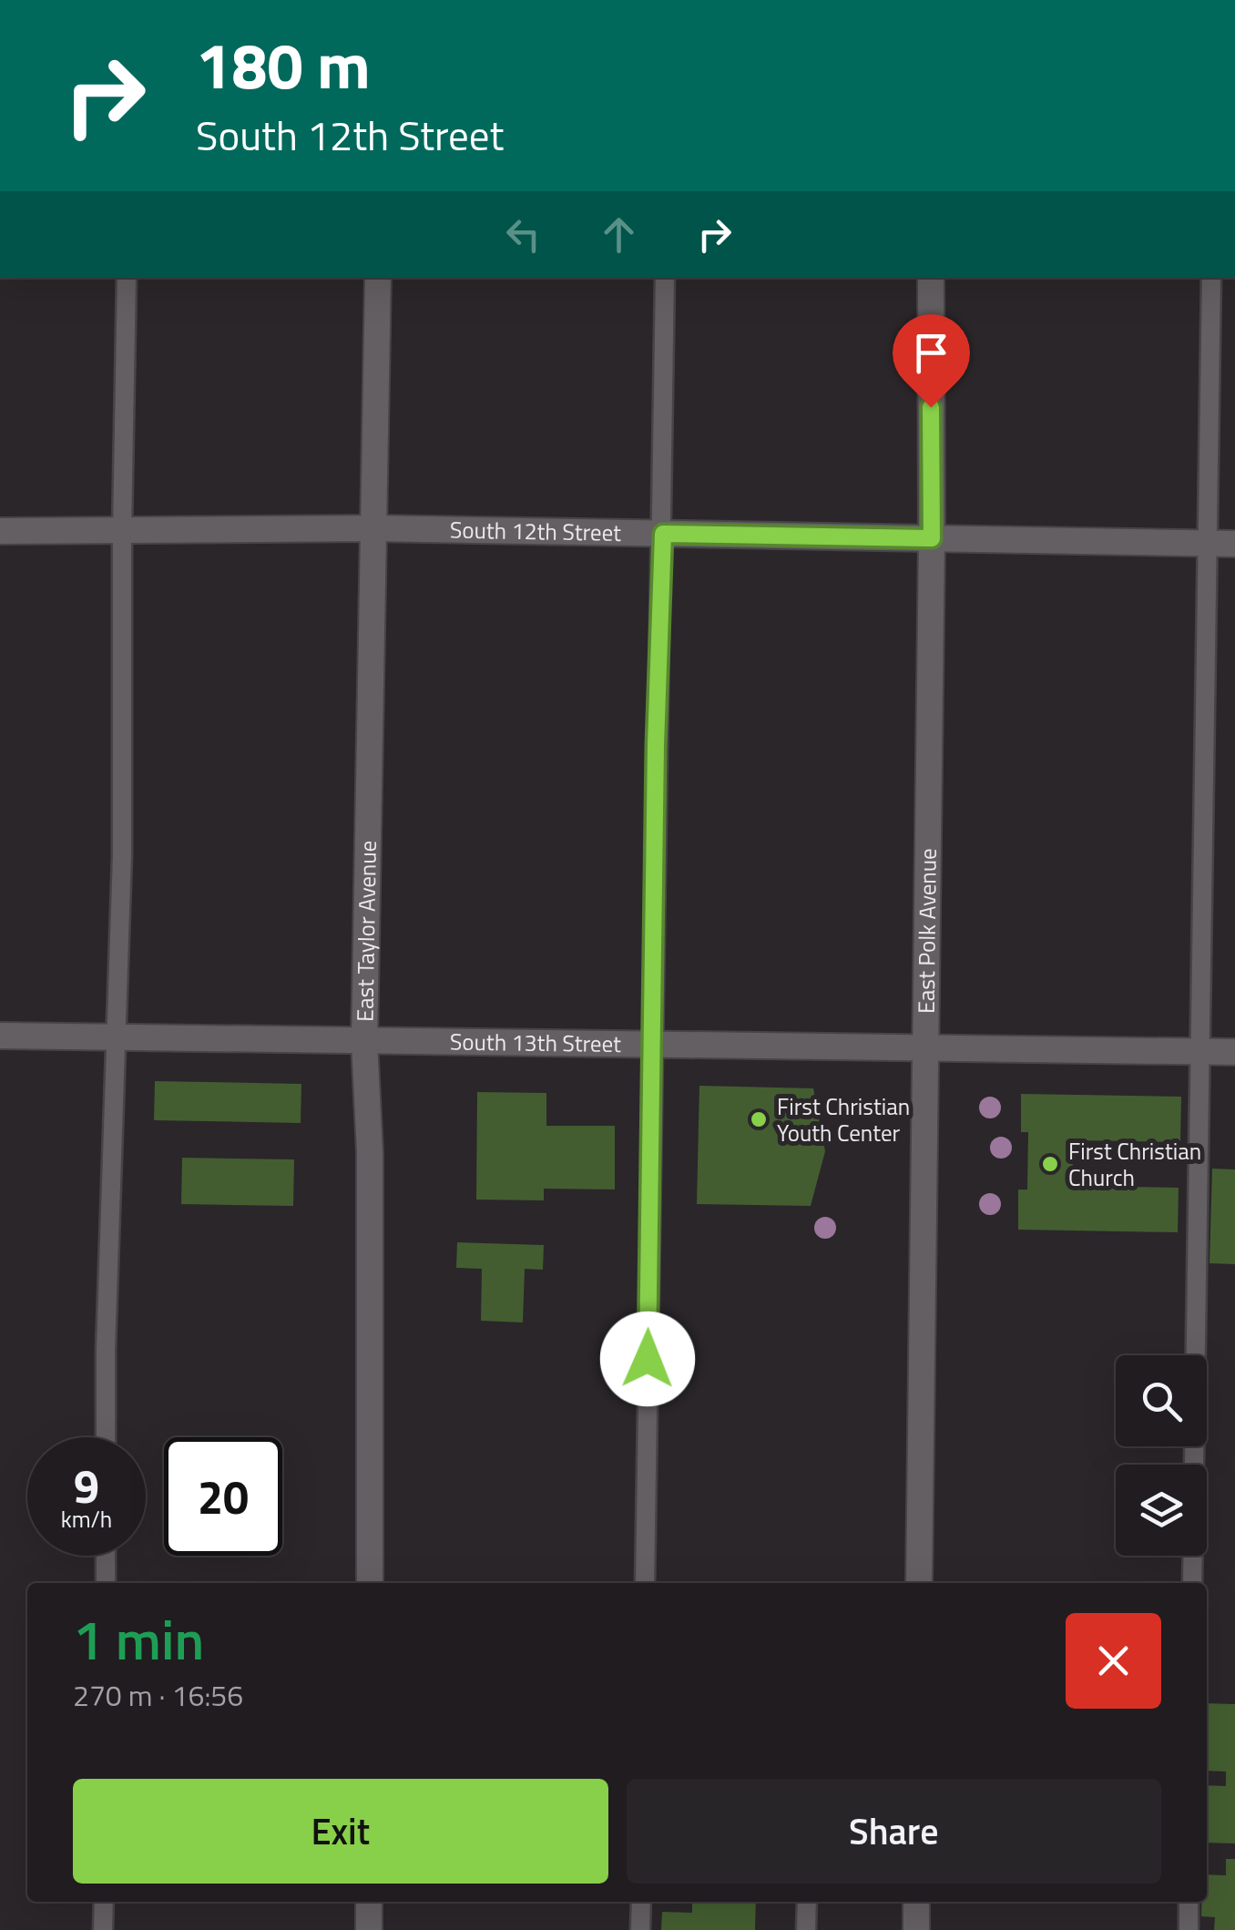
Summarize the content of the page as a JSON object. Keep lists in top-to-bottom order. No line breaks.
{"streets":{"street":["South 12th Street","East Taylor Avenue","East Polk Avenue","South 13th Street"]},"crossings":[["South 12th Street","East Taylor Avenue"],["South 12th Street","East Polk Avenue"],["East Taylor Avenue","South 13th Street"],["East Polk Avenue","South 13th Street"]],"places":["First Christian Youth Center","First Christian Church"],"page":{"turn":["180 m","South 12th Street"],"speed":"9 km/h","limit":"20","heading":["1 min","270 m · 16:56"],"buttons":["Exit","Share"]}}
